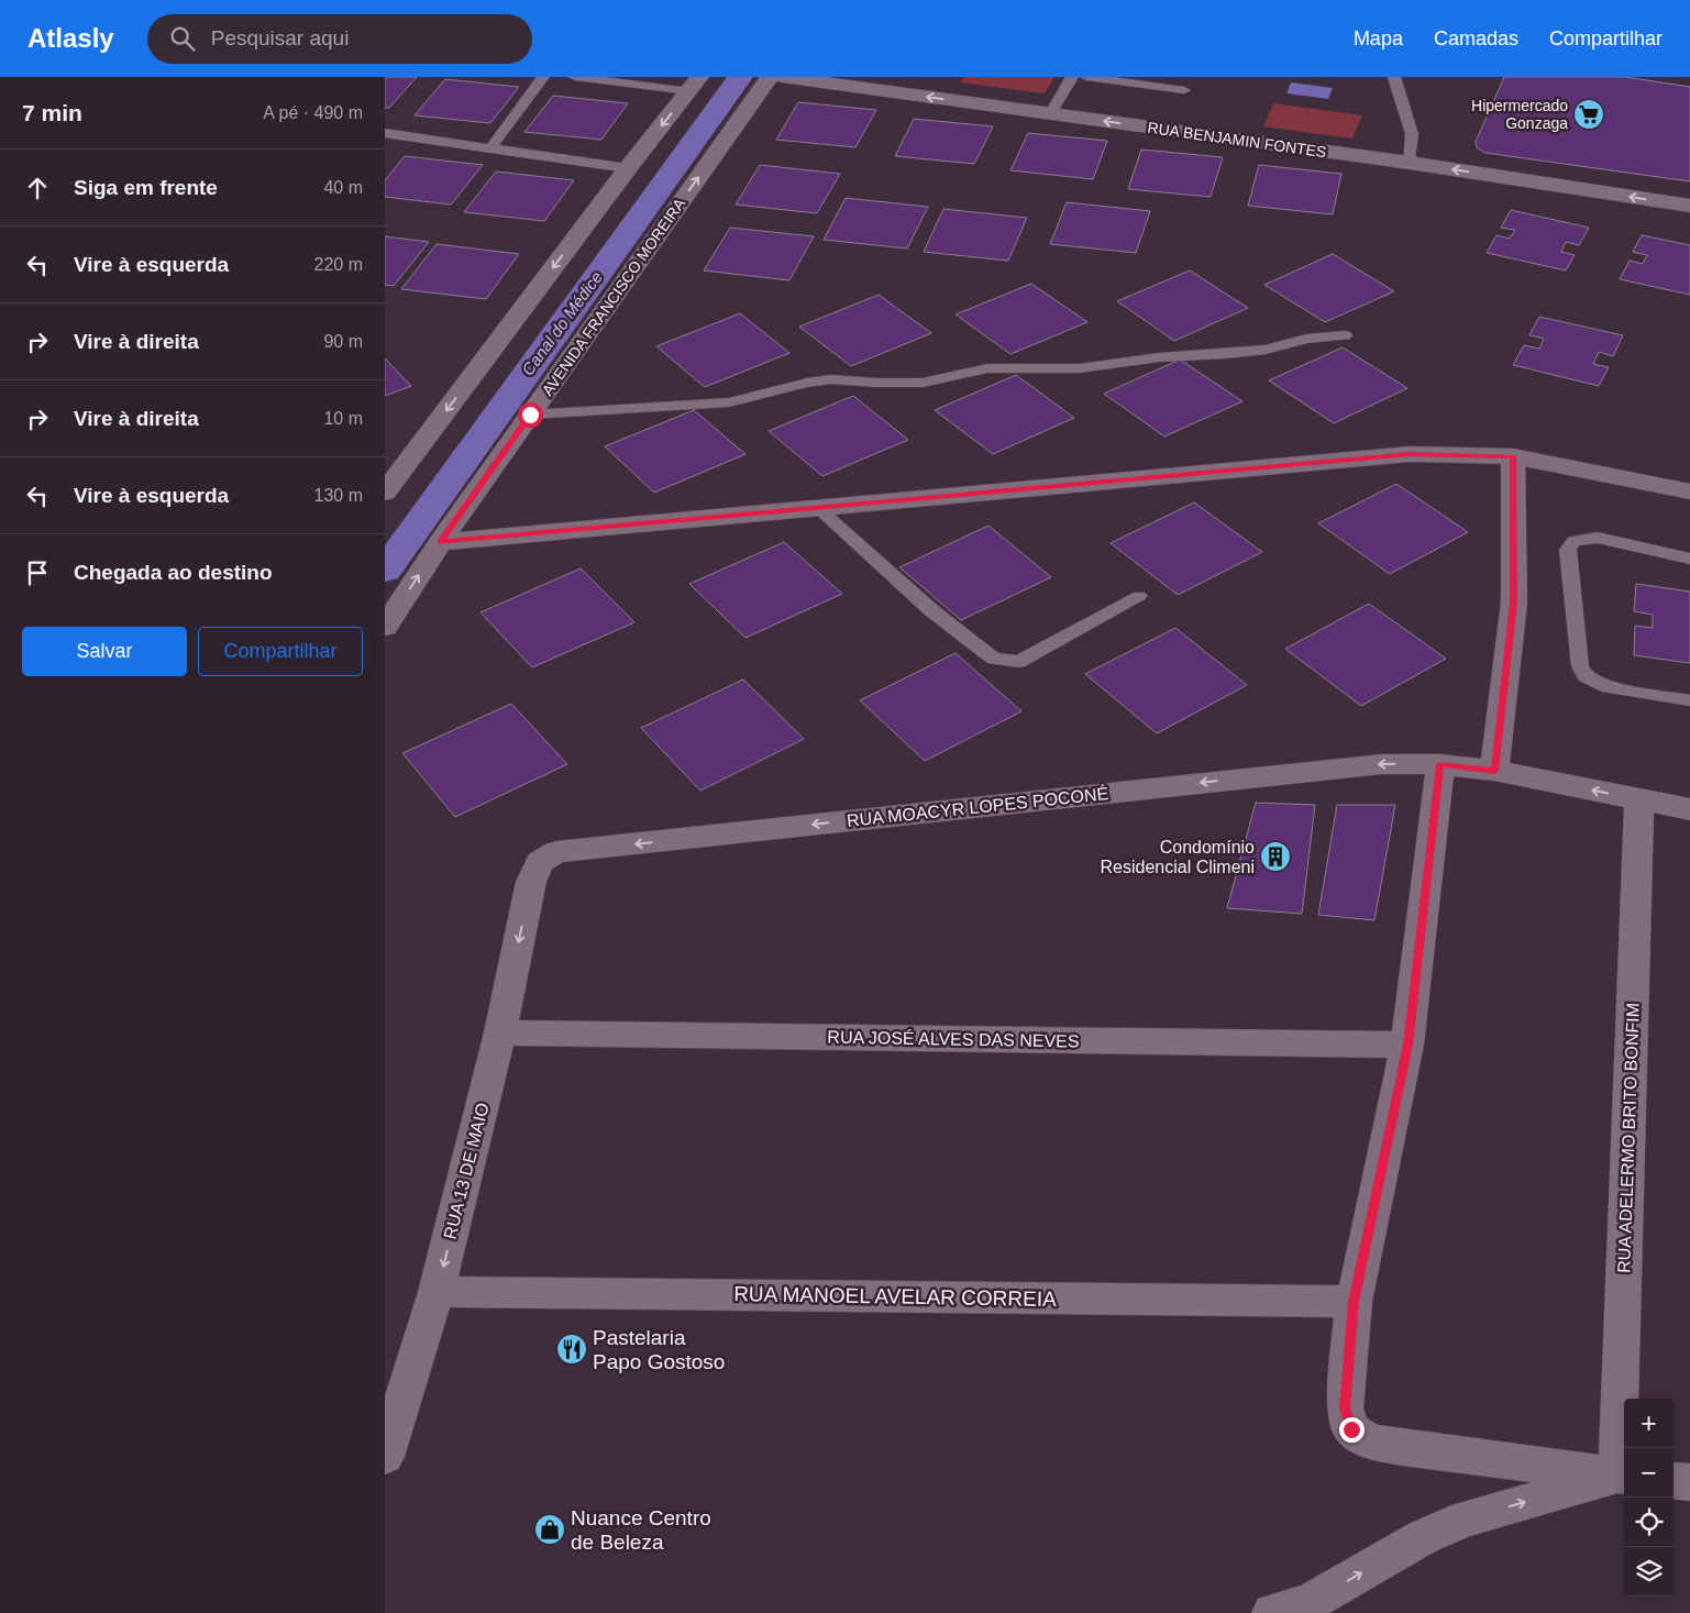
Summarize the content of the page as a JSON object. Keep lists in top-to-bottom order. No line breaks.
{"streets":{"street":["RUA BENJAMIN FONTES","AVENIDA FRANCISCO MOREIRA","RUA MOACYR LOPES POCONÉ","RUA JOSÉ ALVES DAS NEVES","RUA ADELERMO BRITO BONFIM","RUA 13 DE MAIO","RUA MANOEL AVELAR CORREIA"]},"crossings":[["RUA MOACYR LOPES POCONÉ","RUA ADELERMO BRITO BONFIM"],["RUA MOACYR LOPES POCONÉ","RUA 13 DE MAIO"],["RUA JOSÉ ALVES DAS NEVES","RUA 13 DE MAIO"],["RUA 13 DE MAIO","RUA MANOEL AVELAR CORREIA"]],"one_way":["RUA BENJAMIN FONTES","RUA MOACYR LOPES POCONÉ","RUA 13 DE MAIO"],"water":["Canal do Médice"],"places":{"supermarket":["Hipermercado Gonzaga"],"building":["Condomínio Residencial Climeni"],"restaurant":["Pastelaria Papo Gostoso"],"shop":["Nuance Centro de Beleza"]},"page":{"header":"Atlasly","search":"Pesquisar aqui","nav":["Mapa","Camadas","Compartilhar"],"heading":["7 min","A pé · 490 m"],"list":[["Siga em frente","40 m"],["Vire à esquerda","220 m"],["Vire à direita","90 m"],["Vire à direita","10 m"],["Vire à esquerda","130 m"],"Chegada ao destino"],"buttons":["Salvar","Compartilhar"],"map_buttons":["+","−"]}}
